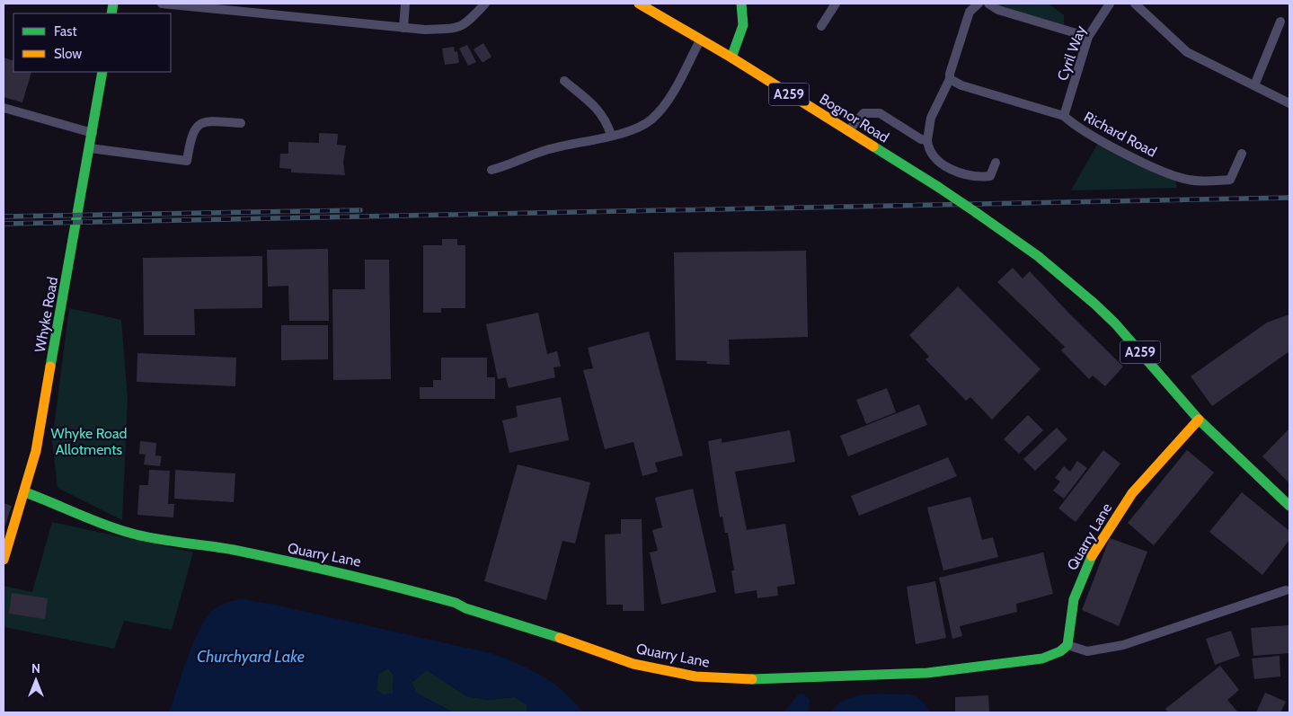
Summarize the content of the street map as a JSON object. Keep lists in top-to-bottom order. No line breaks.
{"streets":{"street":["Cyril Way","A259","Bognor Road","Richard Road","Whyke Road","Quarry Lane"]},"crossings":[["Cyril Way","Richard Road"],["A259","Bognor Road"],["A259","Quarry Lane"],["Bognor Road","Quarry Lane"],["Whyke Road","Quarry Lane"]],"water":["Churchyard Lake"],"parks":["Whyke Road Allotments"],"legend":["Fast","Slow"],"north":"top"}
